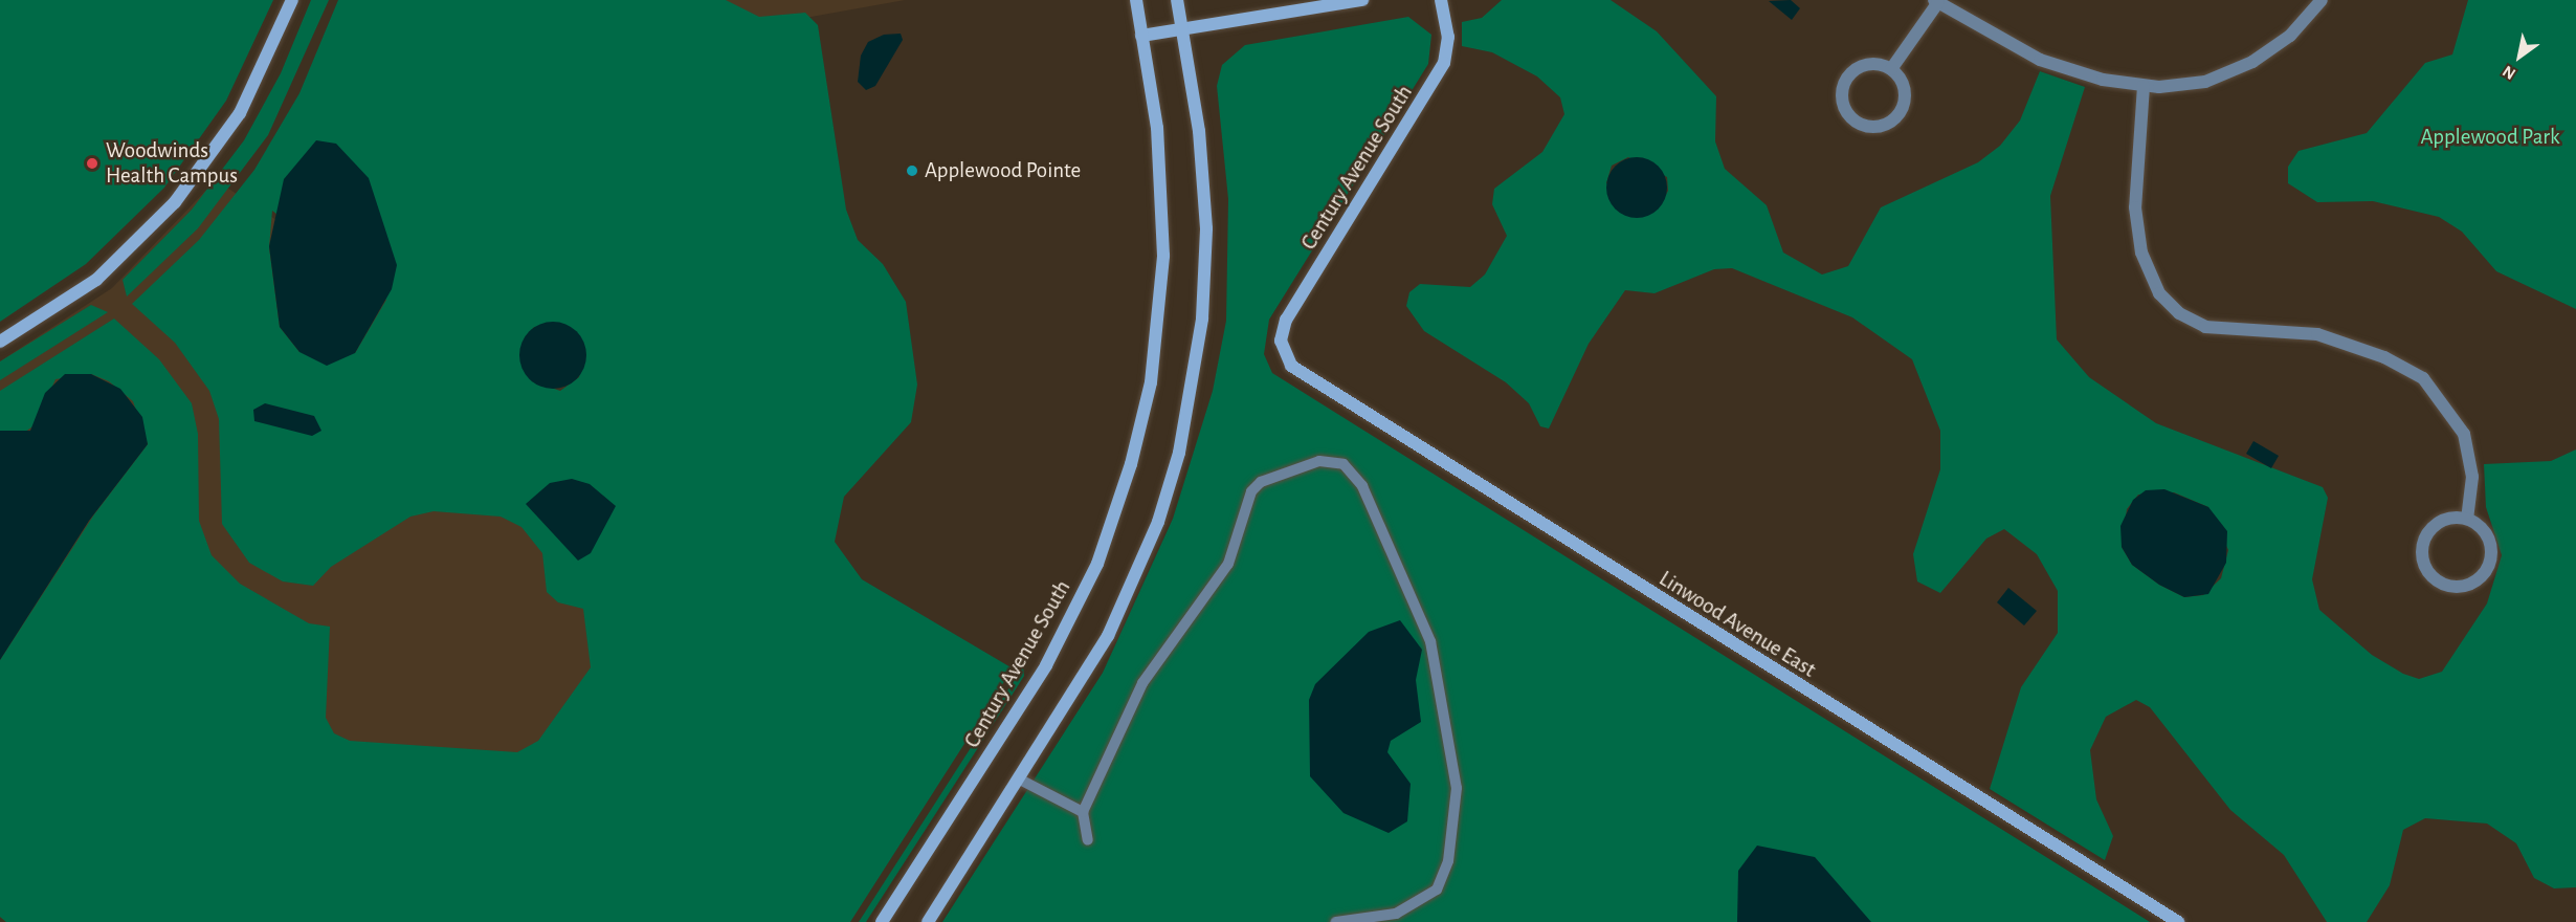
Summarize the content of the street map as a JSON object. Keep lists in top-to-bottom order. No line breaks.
{"streets":{"street":["Century Avenue South","Linwood Avenue East"]},"crossings":[["Century Avenue South","Linwood Avenue East"]],"parks":["Applewood Park"],"places":["Woodwinds Health Campus","Applewood Pointe"],"north":"bottom left"}
